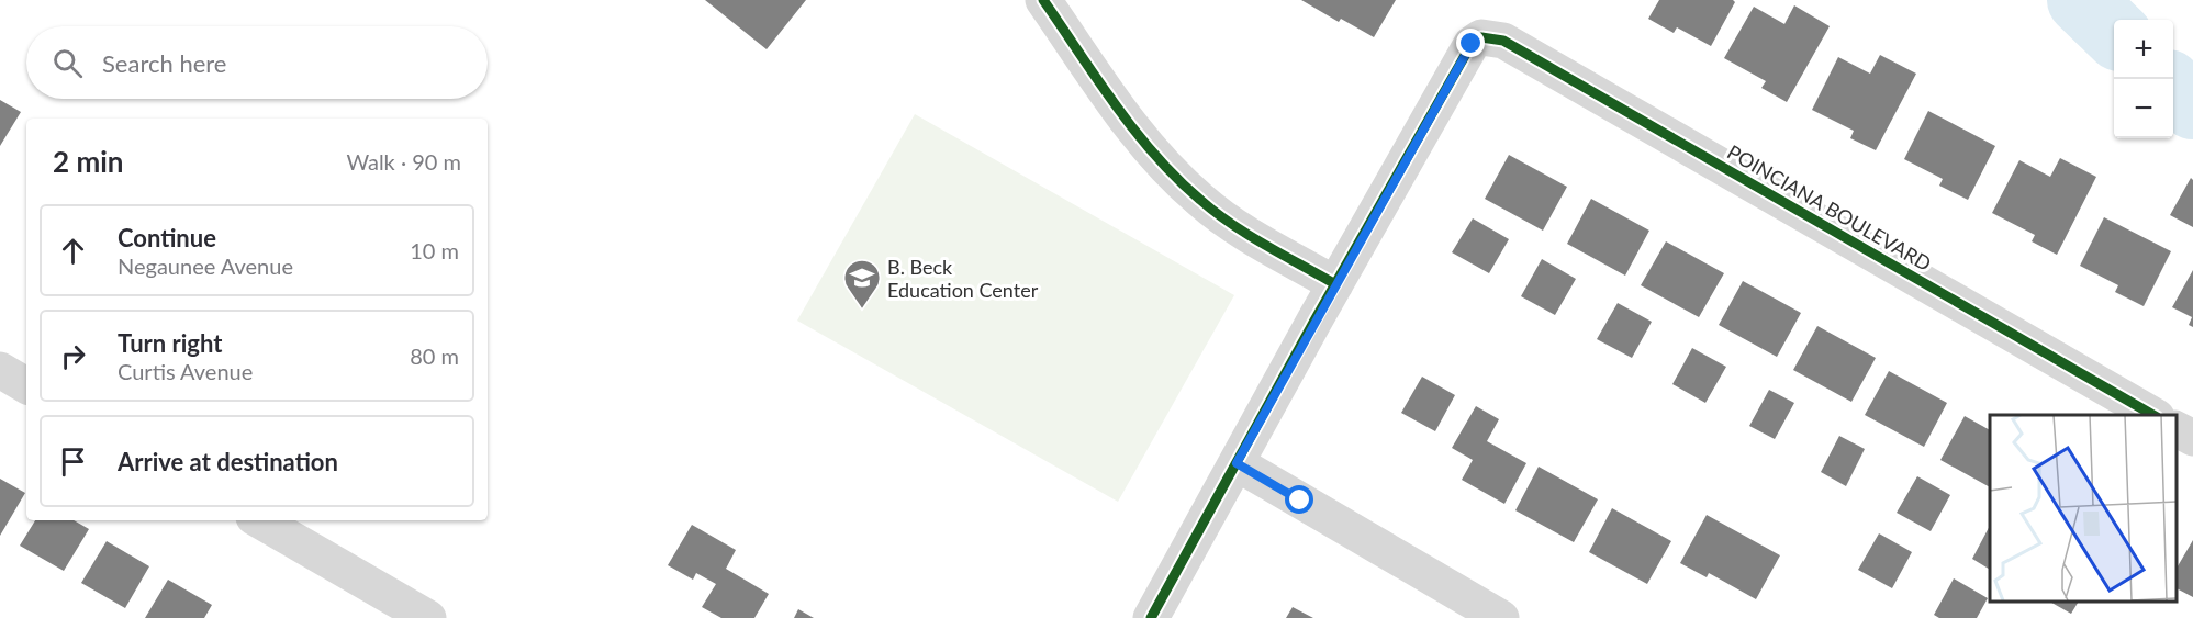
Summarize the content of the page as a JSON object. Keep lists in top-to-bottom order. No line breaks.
{"streets":{"street":["POINCIANA BOULEVARD"]},"places":{"school or university":["B. Beck Education Center"]},"page":{"map_buttons":["+","−"],"search":"Search here","heading":["2 min","Walk · 90 m"],"list":[["Continue","Negaunee Avenue","10 m"],["Turn right","Curtis Avenue","80 m"],"Arrive at destination"]}}
